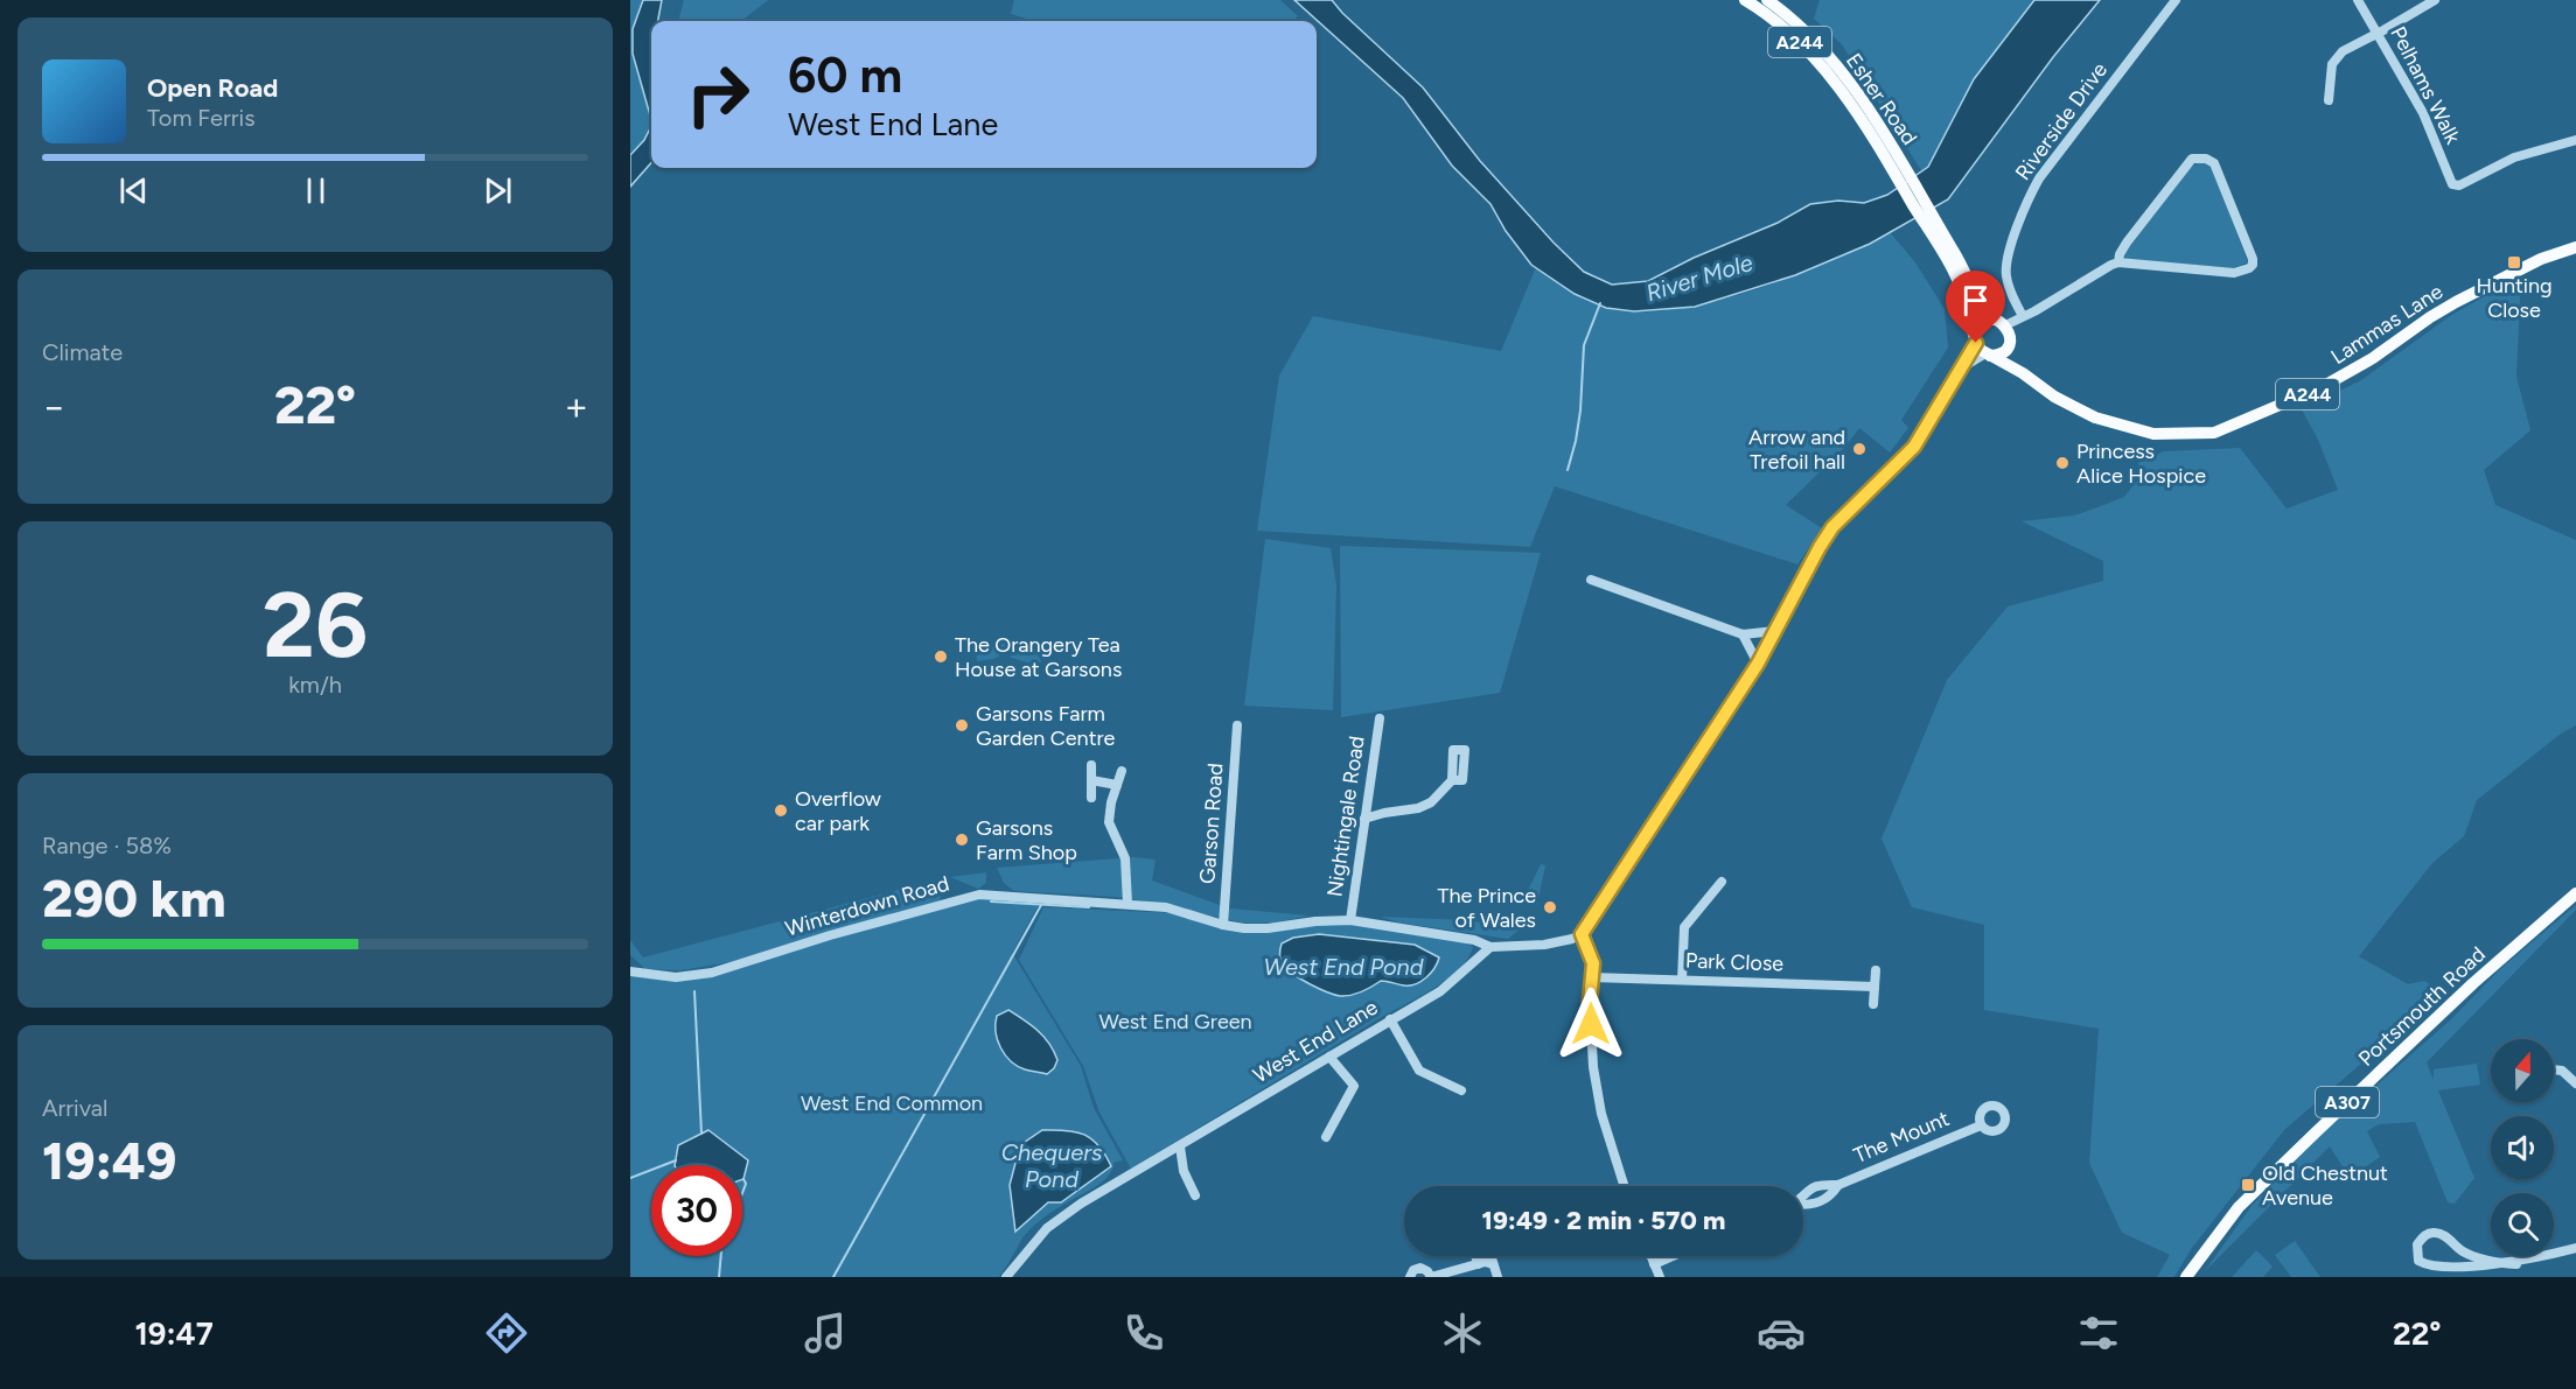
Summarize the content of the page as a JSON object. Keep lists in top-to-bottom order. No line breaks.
{"streets":{"main road":["A244","Esher Road","Lammas Lane","Portsmouth Road","A307"],"street":["Pelhams Walk","Riverside Drive","Nightingale Road","Garson Road","Winterdown Road","Park Close","West End Lane","The Mount"]},"crossings":[["A244","Esher Road"],["A244","Lammas Lane"],["Nightingale Road","Winterdown Road"],["Garson Road","Winterdown Road"],["Winterdown Road","West End Lane"]],"water":["River Mole","West End Pond","Chequers Pond"],"parks":["West End Green","West End Common"],"places":{"transit":["Hunting Close","Old Chestnut Avenue"],"other":["Arrow and Trefoil hall","Princess Alice Hospice","The Orangery Tea House at Garsons","Garsons Farm Garden Centre","Overflow car park","Garsons Farm Shop","The Prince of Wales"]},"north":"top","page":{"turn":["60 m","West End Lane"],"song":["Open Road","Tom Ferris"],"tile":["Climate",["26","km/h"],["Range · 58%","290 km"],["Arrival","19:49"]],"heat":["−","22°","+"],"limit":"30","trip":"19:49 · 2 min · 570 m","tabs":["19:47","22°"]}}
